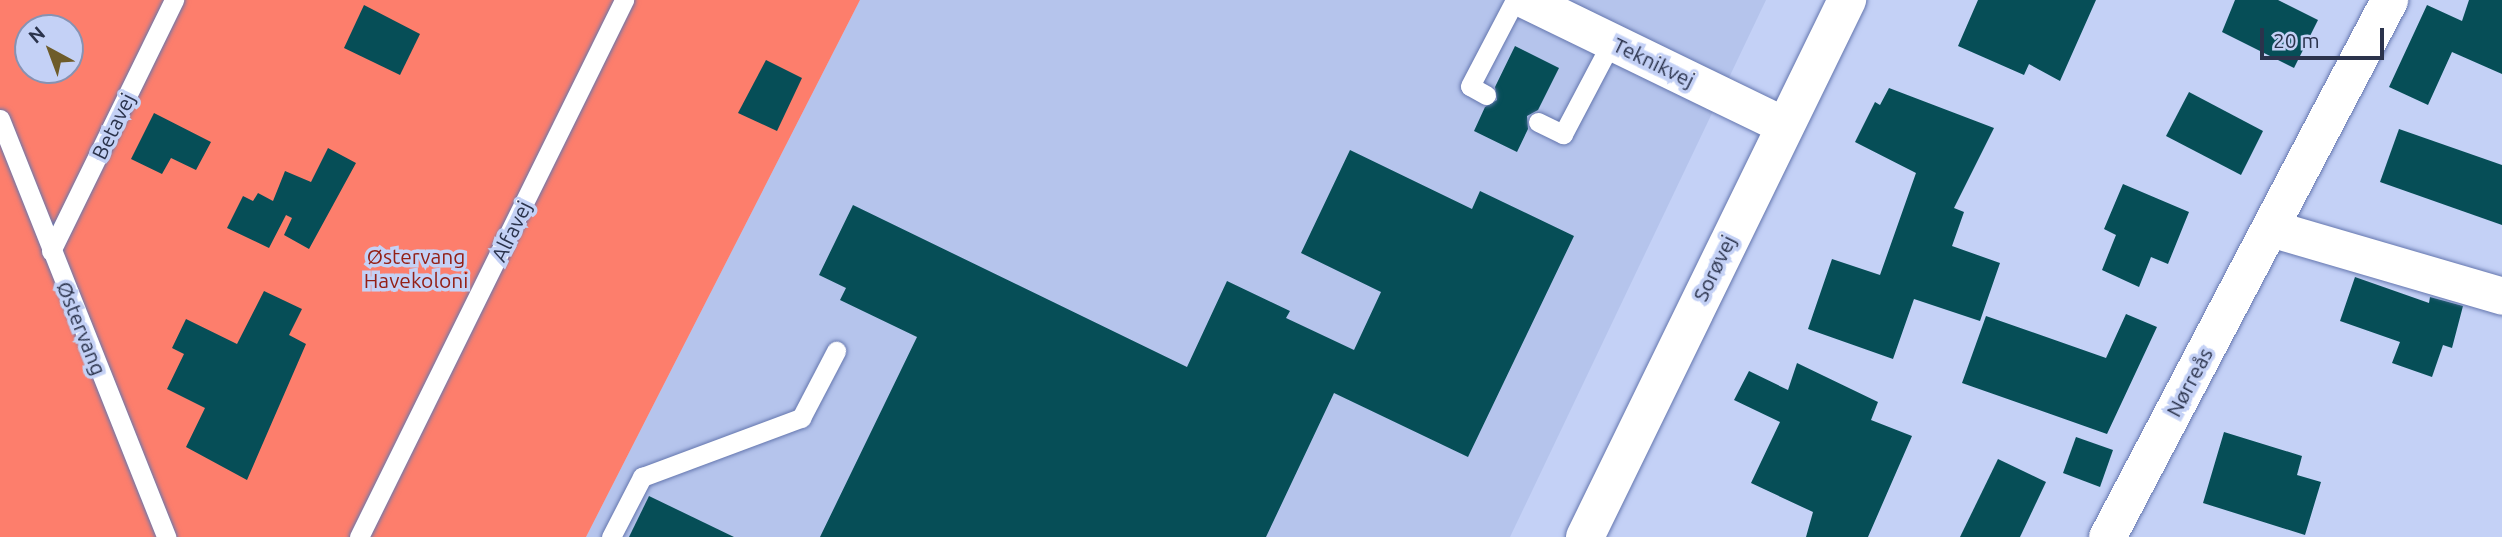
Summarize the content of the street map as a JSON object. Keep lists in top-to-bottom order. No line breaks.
{"streets":{"street":["Teknikvej","Sorøvej","Nørreås"],"lane":["Betavej","Alfavej","Østervang"]},"crossings":[["Teknikvej","Sorøvej"],["Betavej","Østervang"]],"parks":["Østervang Havekoloni"],"scale_bar":"20 m","north":"top left"}
